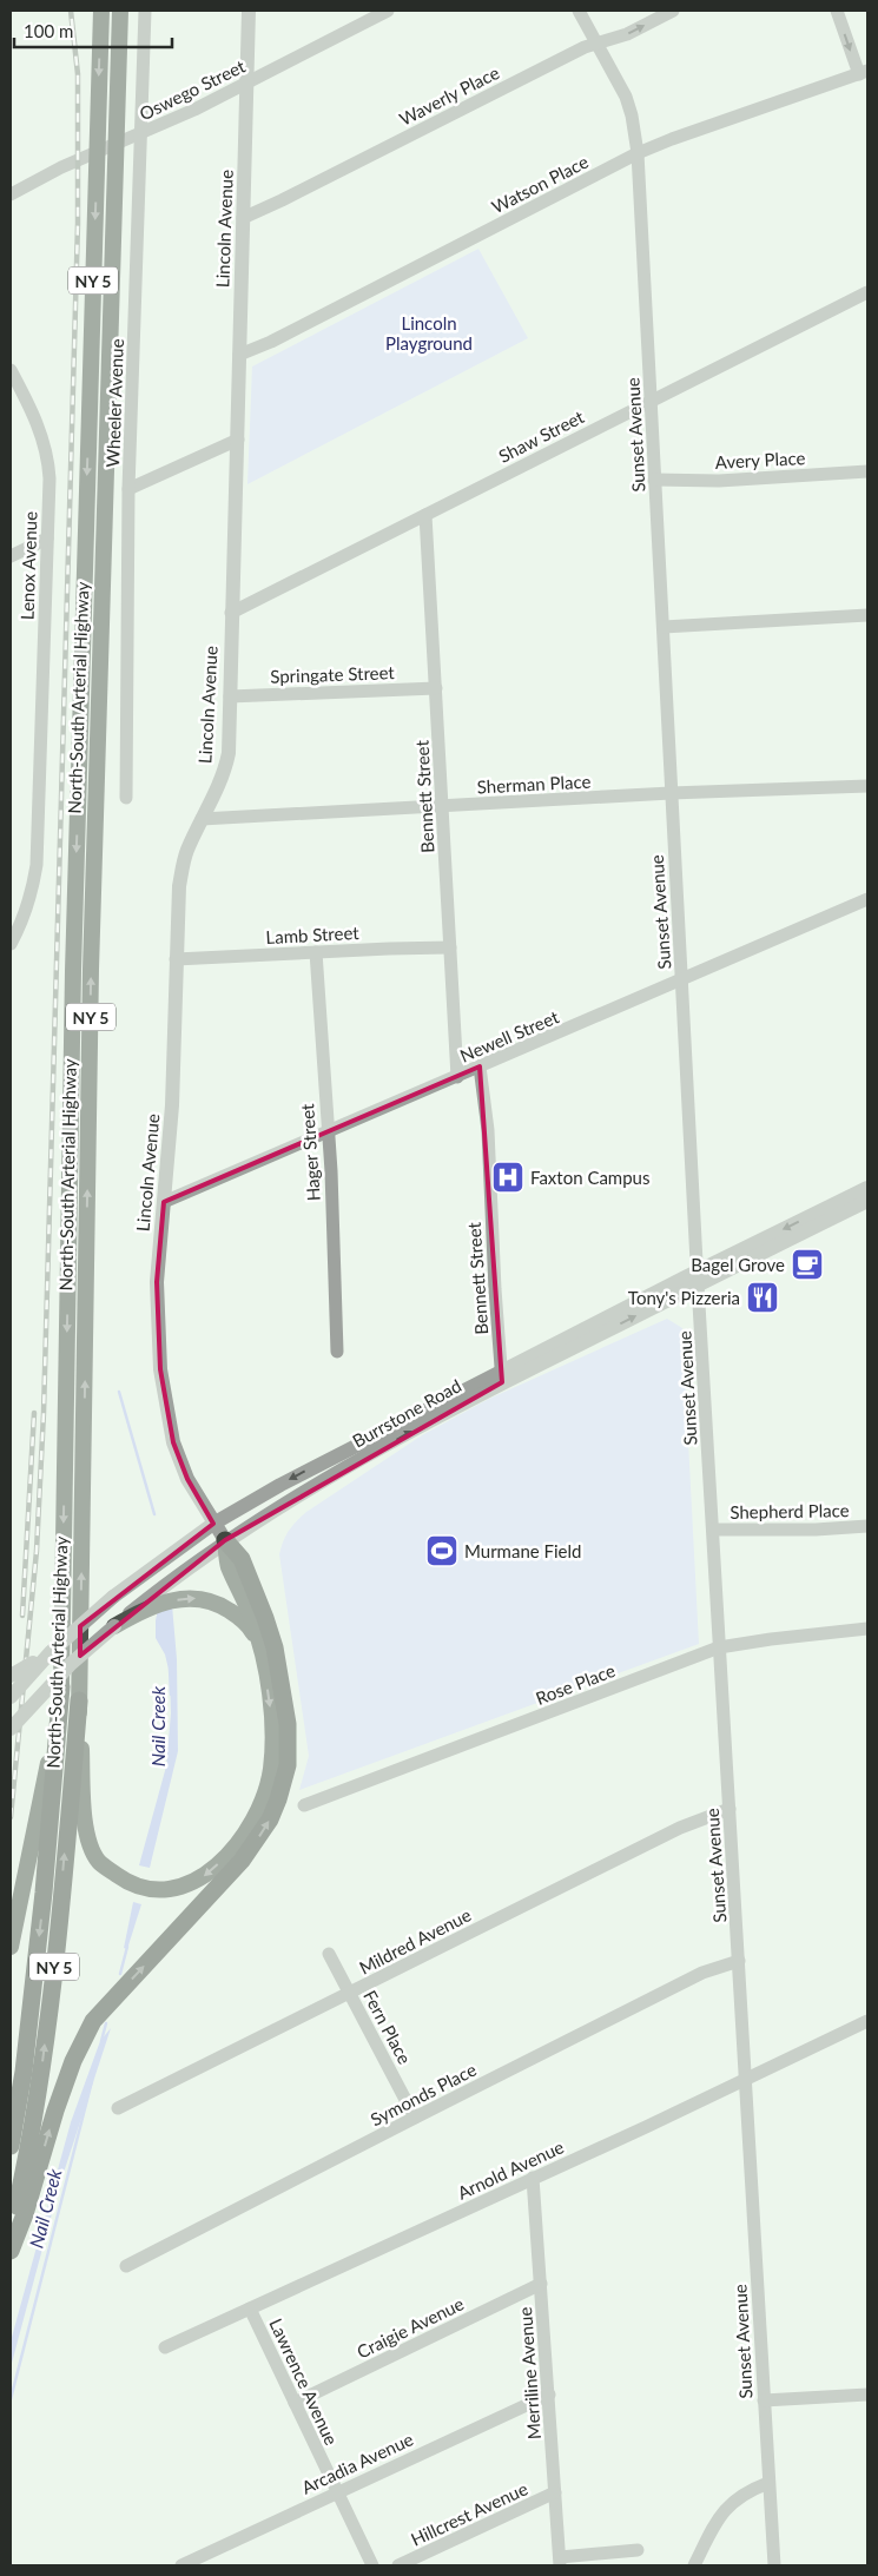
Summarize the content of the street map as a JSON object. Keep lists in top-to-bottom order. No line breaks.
{"streets":{"highway":["NY 5","North-South Arterial Highway"],"street":["Oswego Street","Waverly Place","Watson Place","Lincoln Avenue","Wheeler Avenue","Sunset Avenue","Shaw Street","Avery Place","Lenox Avenue","Springate Street","Sherman Place","Bennett Street","Lamb Street","Newell Street","Hager Street","Burrstone Road","Shepherd Place","Rose Place","Mildred Avenue","Fern Place","Symonds Place","Arnold Avenue","Craigie Avenue","Merriline Avenue","Lawrence Avenue","Arcadia Avenue","Hillcrest Avenue"]},"crossings":[["Oswego Street","Lincoln Avenue"],["Oswego Street","Wheeler Avenue"],["Oswego Street","North-South Arterial Highway"],["Waverly Place","Lincoln Avenue"],["Waverly Place","Sunset Avenue"],["Watson Place","Lincoln Avenue"],["Watson Place","Sunset Avenue"],["Lincoln Avenue","Shaw Street"],["Lincoln Avenue","Springate Street"],["Lincoln Avenue","Sherman Place"],["Lincoln Avenue","Lamb Street"],["Lincoln Avenue","Newell Street"],["Lincoln Avenue","Burrstone Road"],["Sunset Avenue","Shaw Street"],["Sunset Avenue","Avery Place"],["Sunset Avenue","Sherman Place"],["Sunset Avenue","Newell Street"],["Sunset Avenue","Burrstone Road"],["Sunset Avenue","Shepherd Place"],["Sunset Avenue","Rose Place"],["Sunset Avenue","Mildred Avenue"],["Sunset Avenue","Symonds Place"],["Sunset Avenue","Arnold Avenue"],["Shaw Street","Bennett Street"],["Springate Street","Bennett Street"],["Sherman Place","Bennett Street"],["Bennett Street","Lamb Street"],["Bennett Street","Newell Street"],["Bennett Street","Burrstone Road"],["Lamb Street","Hager Street"],["Newell Street","Hager Street"],["Mildred Avenue","Fern Place"],["Fern Place","Symonds Place"],["Arnold Avenue","Merriline Avenue"],["Arnold Avenue","Lawrence Avenue"],["Craigie Avenue","Merriline Avenue"],["Craigie Avenue","Lawrence Avenue"],["Merriline Avenue","Arcadia Avenue"],["Merriline Avenue","Hillcrest Avenue"],["Lawrence Avenue","Arcadia Avenue"]],"water":["Nail Creek"],"parks":["Lincoln Playground"],"places":{"hospital":["Faxton Campus"],"cafe":["Bagel Grove"],"restaurant":["Tony's Pizzeria"],"sports":["Murmane Field"]},"scale_bar":"100 m"}
